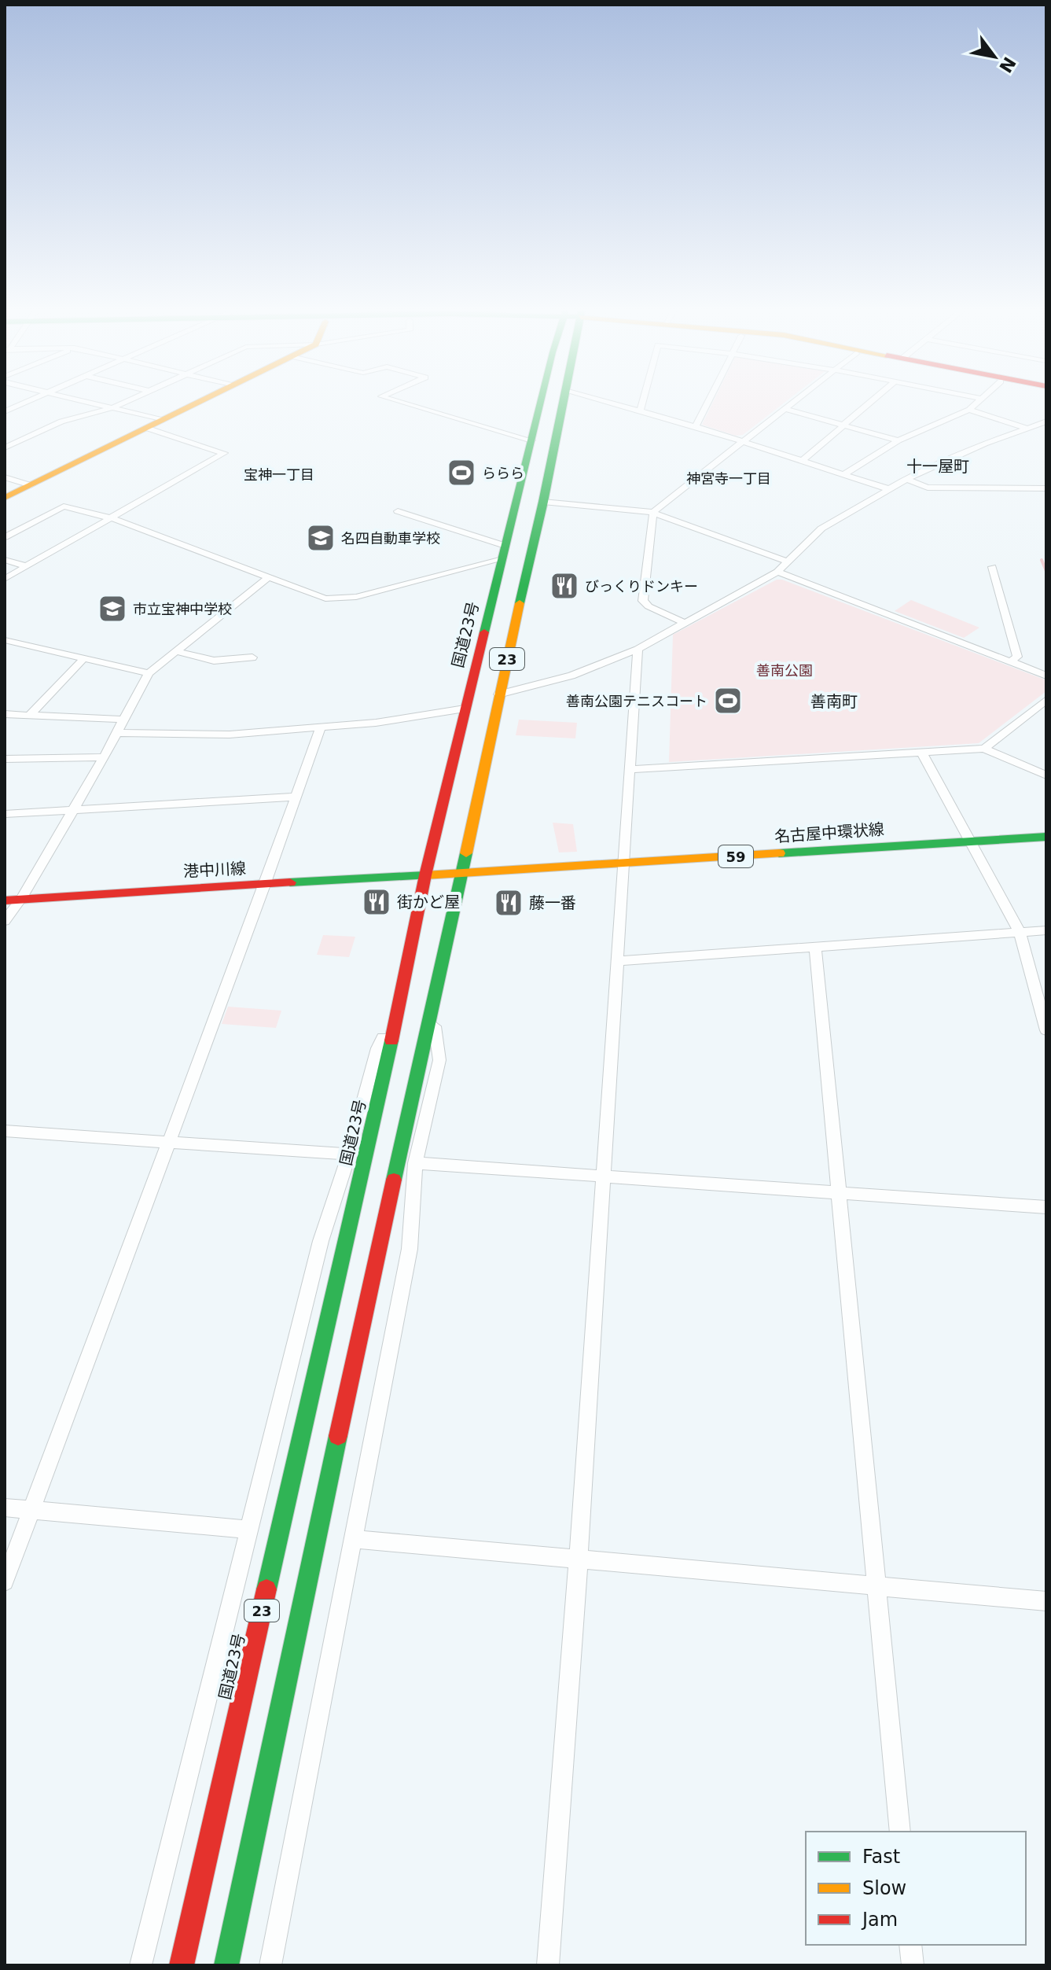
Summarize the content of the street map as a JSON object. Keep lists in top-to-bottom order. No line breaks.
{"streets":{"main road":["国道23号","23","名古屋中環状線","59","港中川線"]},"crossings":[["国道23号","名古屋中環状線"],["国道23号","港中川線"],["23","名古屋中環状線"],["名古屋中環状線","港中川線"]],"districts":["十一屋町","宝神一丁目","神宮寺一丁目","善南町"],"parks":["善南公園"],"places":{"sports":["ららら","善南公園テニスコート"],"school or university":["名四自動車学校","市立宝神中学校"],"restaurant":["びっくりドンキー","街かど屋","藤一番"]},"legend":["Fast","Slow","Jam"],"north":"bottom right"}
